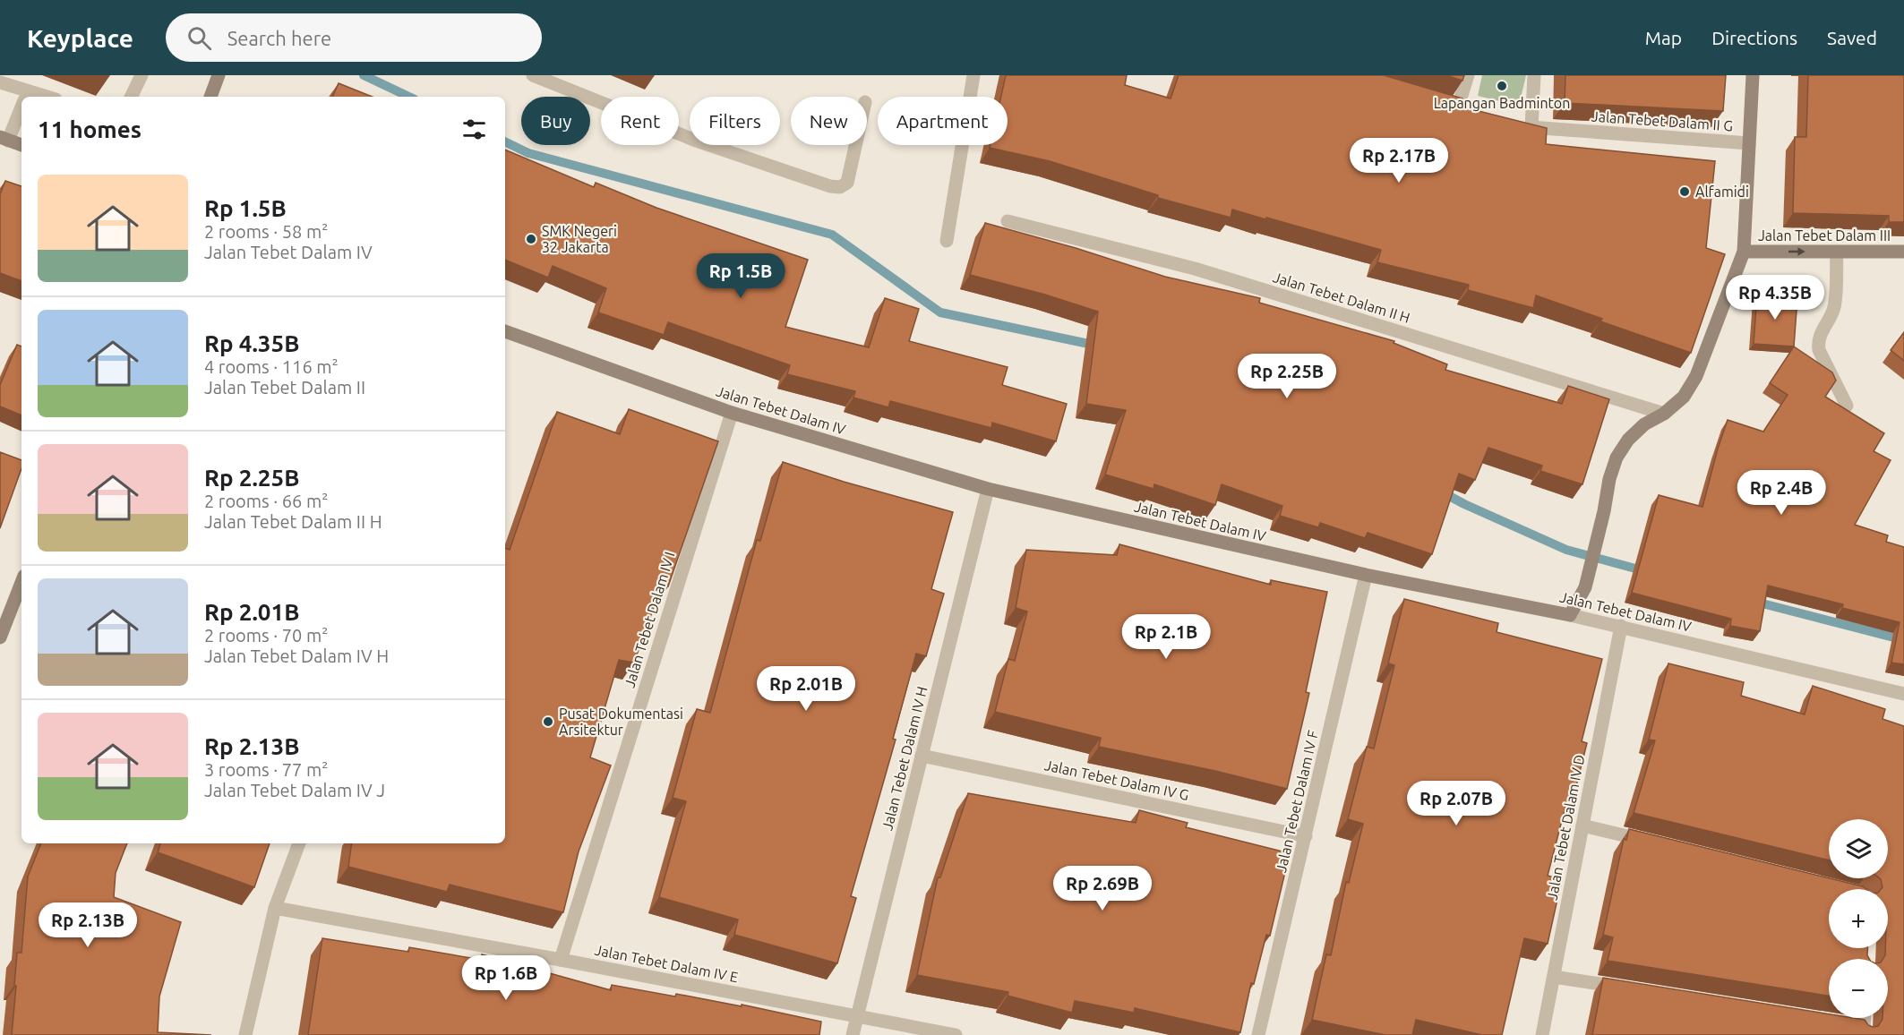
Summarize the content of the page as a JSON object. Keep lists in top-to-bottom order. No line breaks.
{"streets":{"street":["Jalan Tebet Dalam II G","Jalan Tebet Dalam III","Jalan Tebet Dalam II H","Jalan Tebet Dalam IV","Jalan Tebet Dalam IV I","Jalan Tebet Dalam IV H","Jalan Tebet Dalam IV G","Jalan Tebet Dalam IV F","Jalan Tebet Dalam IV D","Jalan Tebet Dalam IV E"]},"crossings":[["Jalan Tebet Dalam IV","Jalan Tebet Dalam IV I"],["Jalan Tebet Dalam IV","Jalan Tebet Dalam IV H"],["Jalan Tebet Dalam IV","Jalan Tebet Dalam IV F"],["Jalan Tebet Dalam IV","Jalan Tebet Dalam IV D"],["Jalan Tebet Dalam IV I","Jalan Tebet Dalam IV E"],["Jalan Tebet Dalam IV H","Jalan Tebet Dalam IV G"],["Jalan Tebet Dalam IV H","Jalan Tebet Dalam IV E"],["Jalan Tebet Dalam IV G","Jalan Tebet Dalam IV F"]],"one_way":["Jalan Tebet Dalam III"],"places":["Lapangan Badminton","Alfamidi","SMK Negeri 32 Jakarta","Pusat Dokumentasi Arsitektur"],"page":{"header":"Keyplace","search":"Search here","nav":["Map","Directions","Saved"],"chip":["Buy","Rent","Filters","New","Apartment"],"heading":"11 homes","price":["Rp 2.17B","Rp 1.5B","Rp 4.35B","Rp 2.25B","Rp 2.4B","Rp 2.1B","Rp 2.01B","Rp 2.07B","Rp 2.69B","Rp 2.13B","Rp 1.6B"],"list":[{"name":"Rp 1.5B","note":"2 rooms · 58 m² · Jalan Tebet Dalam IV"},{"name":"Rp 4.35B","note":"4 rooms · 116 m² · Jalan Tebet Dalam II"},{"name":"Rp 2.25B","note":"2 rooms · 66 m² · Jalan Tebet Dalam II H"},{"name":"Rp 2.01B","note":"2 rooms · 70 m² · Jalan Tebet Dalam IV H"},{"name":"Rp 2.13B","note":"3 rooms · 77 m² · Jalan Tebet Dalam IV J"}],"map_buttons":["+","−"]}}
